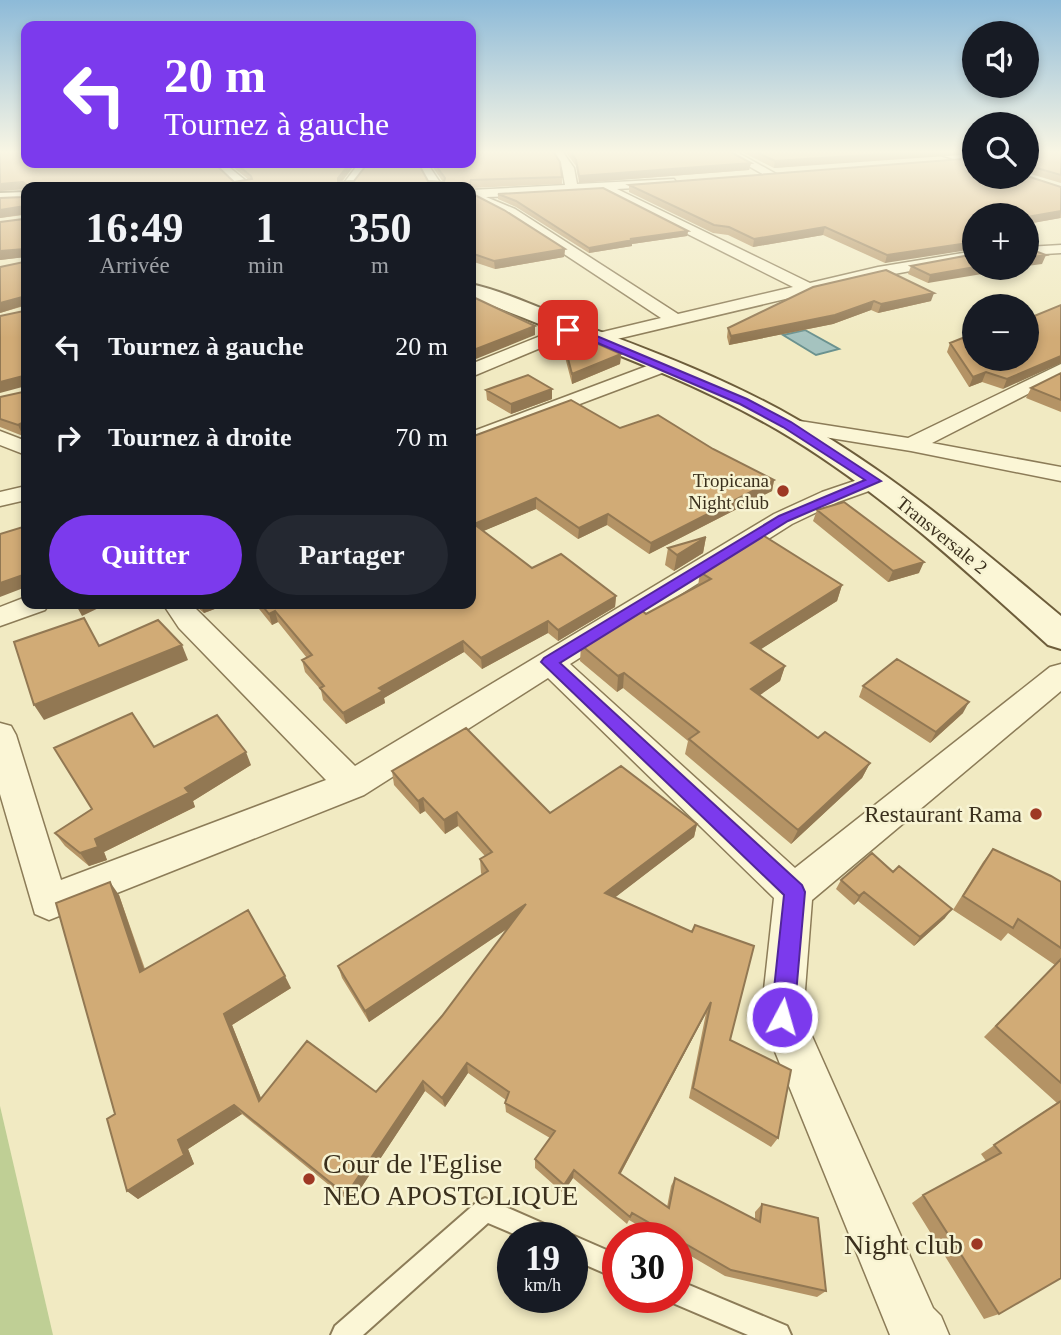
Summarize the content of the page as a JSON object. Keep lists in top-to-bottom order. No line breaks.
{"streets":{"main road":["Transversale 2"]},"places":["Tropicana Night club","Restaurant Rama","Cour de l'Eglise NEO APOSTOLIQUE","Night club"],"page":{"map_buttons":["+","−"],"turn":["20 m","Tournez à gauche"],"eta":["16:49","Arrivée","1","min","350","m"],"list":[{"name":"Tournez à gauche","value":"20 m"},{"name":"Tournez à droite","value":"70 m"}],"buttons":["Quitter","Partager"],"speed":"19 km/h","limit":"30"}}
